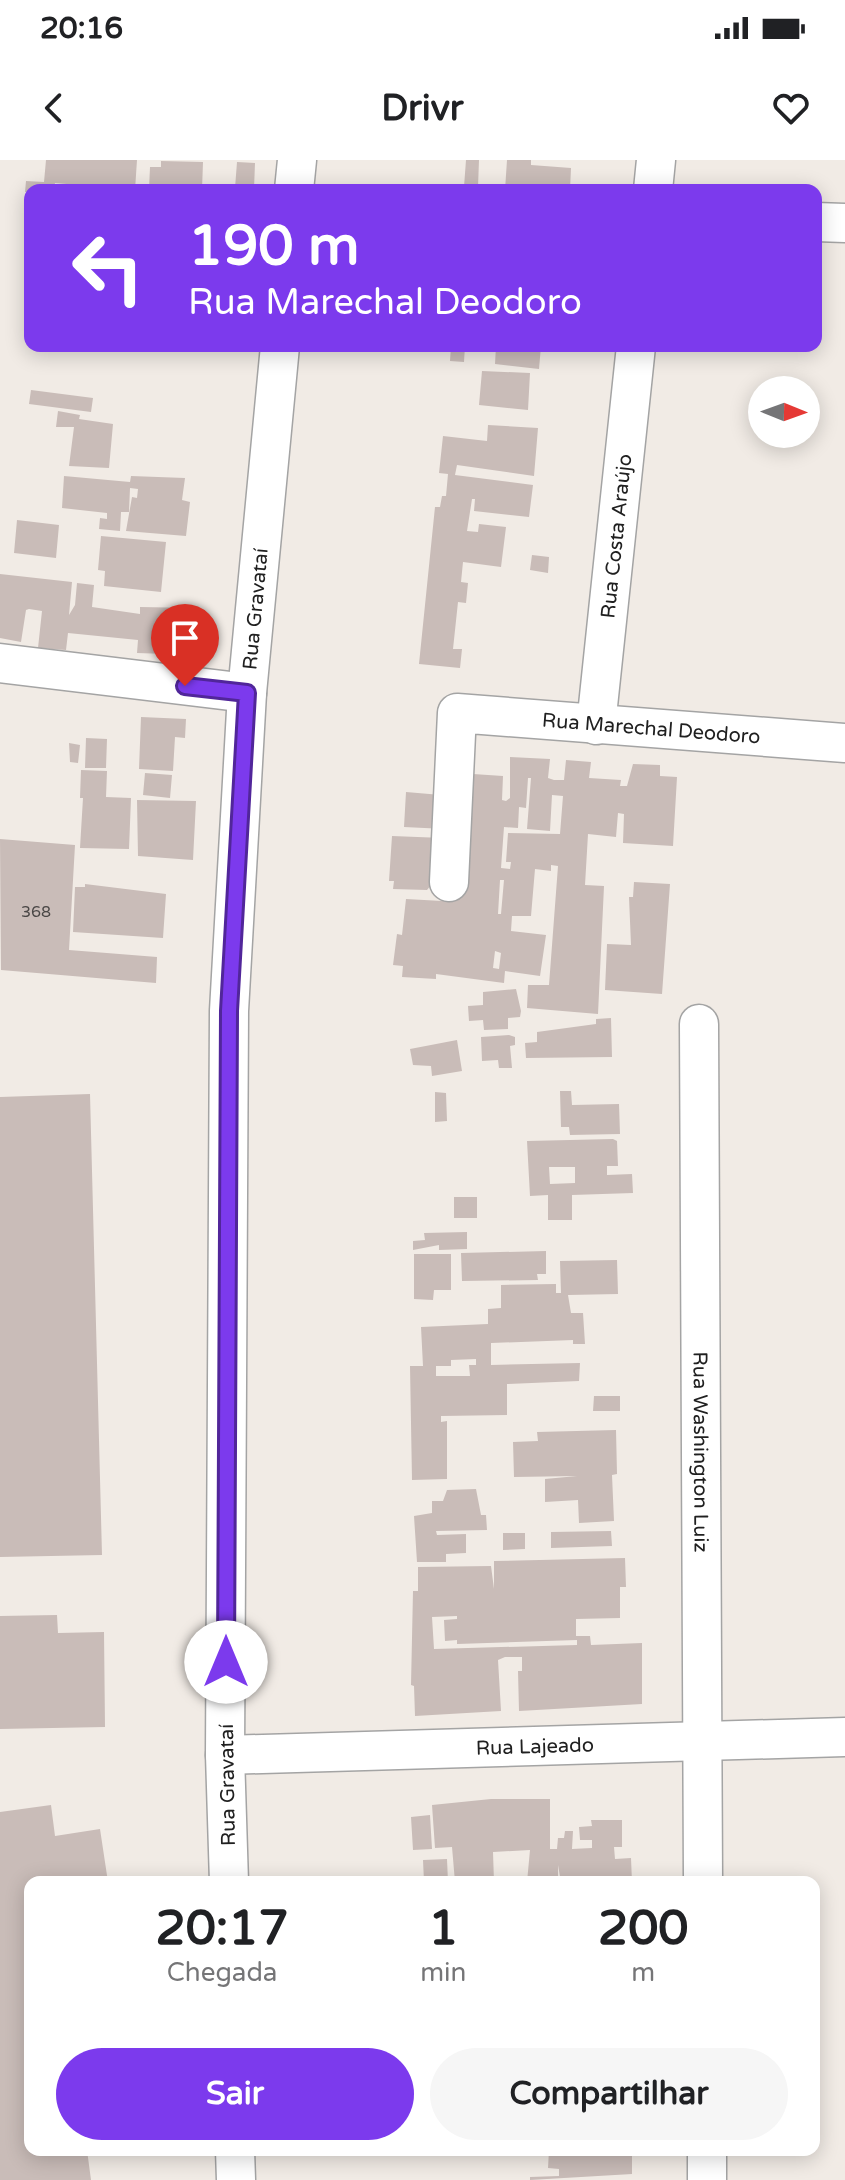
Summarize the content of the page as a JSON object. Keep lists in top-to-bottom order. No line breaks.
{"streets":{"street":["Rua Costa Araújo","Rua Gravataí","Rua Marechal Deodoro","Rua Washington Luiz","Rua Lajeado"]},"crossings":[["Rua Costa Araújo","Rua Marechal Deodoro"],["Rua Gravataí","Rua Lajeado"],["Rua Washington Luiz","Rua Lajeado"]],"house_numbers":["368"],"north":"right","page":{"status":"20:16","header":"Drivr","turn":["190 m","Rua Marechal Deodoro"],"eta":["20:17","Chegada","1","min","200","m"],"buttons":["Sair","Compartilhar"]}}
